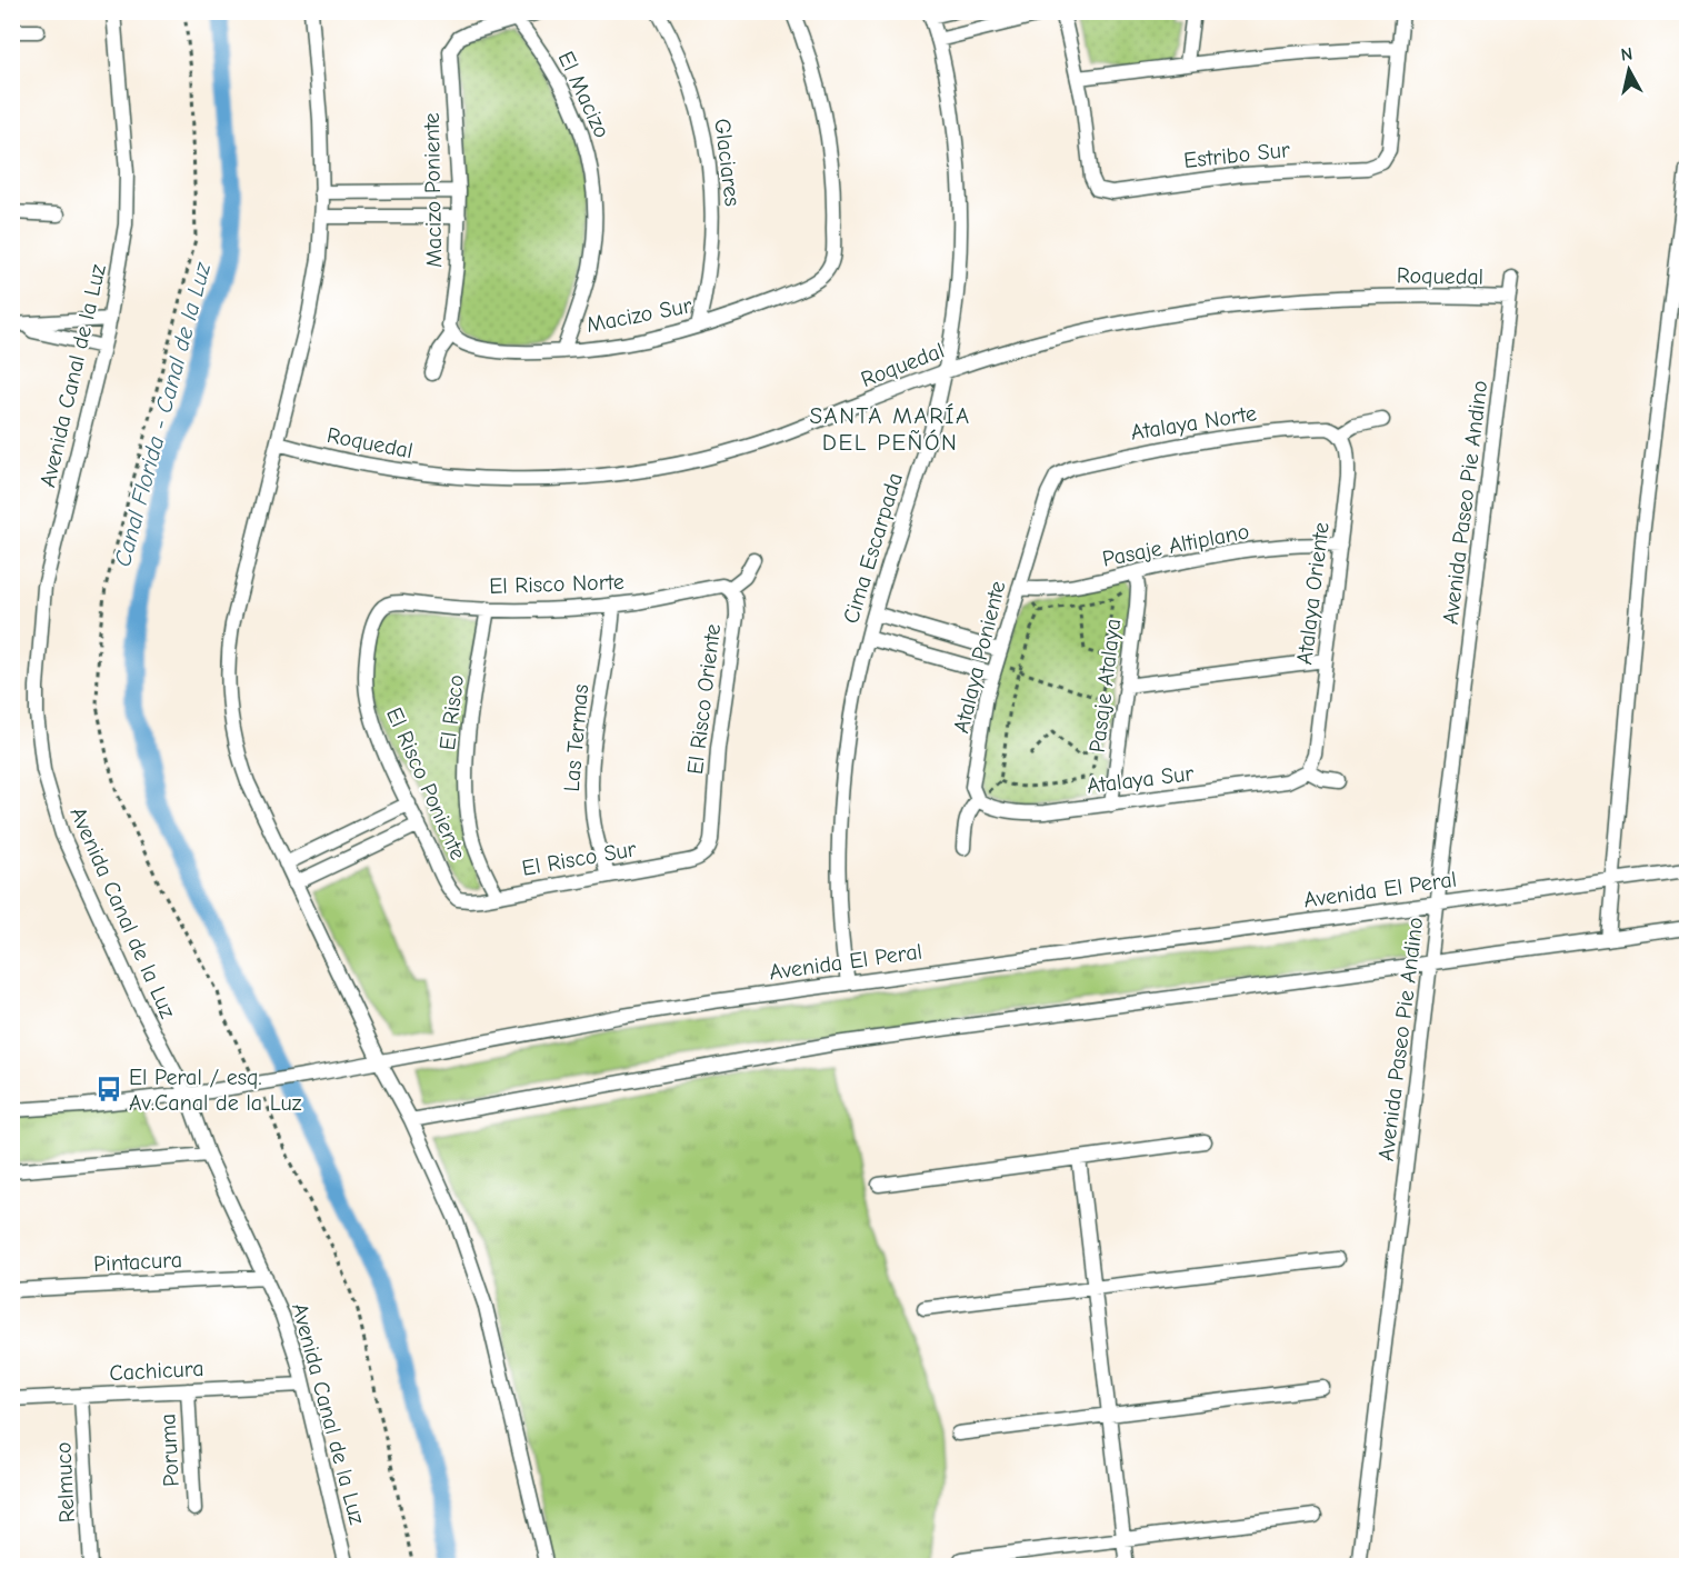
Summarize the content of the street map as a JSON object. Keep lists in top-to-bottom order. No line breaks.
{"streets":{"street":["El Macizo","Estribo Sur","Glaciares","Macizo Poniente","Roquedal","Macizo Sur","Avenida Canal de la Luz","Atalaya Norte","Avenida Paseo Pie Andino","Pasaje Altiplano","Cima Escarpada","El Risco Norte","Atalaya Oriente","Atalaya Poniente","Pasaje Atalaya","El Risco Oriente","El Risco","Las Termas","Atalaya Sur","El Risco Poniente","El Risco Sur","Avenida El Peral","Pintacura","Cachicura","Poruma","Relmuco"]},"crossings":[["El Macizo","Macizo Poniente"],["El Macizo","Macizo Sur"],["Glaciares","Macizo Sur"],["Macizo Poniente","Macizo Sur"],["Roquedal","Avenida Paseo Pie Andino"],["Roquedal","Cima Escarpada"],["Avenida Canal de la Luz","Avenida El Peral"],["Avenida Canal de la Luz","Pintacura"],["Avenida Canal de la Luz","Cachicura"],["Atalaya Norte","Atalaya Oriente"],["Atalaya Norte","Atalaya Poniente"],["Avenida Paseo Pie Andino","Avenida El Peral"],["Pasaje Altiplano","Atalaya Oriente"],["Pasaje Altiplano","Atalaya Poniente"],["Pasaje Altiplano","Pasaje Atalaya"],["Cima Escarpada","Avenida El Peral"],["El Risco Norte","El Risco Oriente"],["El Risco Norte","El Risco"],["El Risco Norte","Las Termas"],["El Risco Norte","El Risco Poniente"],["Atalaya Oriente","Atalaya Sur"],["Atalaya Poniente","Atalaya Sur"],["Pasaje Atalaya","Atalaya Sur"],["El Risco Oriente","El Risco Sur"],["El Risco","El Risco Sur"],["Las Termas","El Risco Sur"],["El Risco Poniente","El Risco Sur"],["Cachicura","Poruma"],["Cachicura","Relmuco"]],"districts":["SANTA MARÍA DEL PEÑÓN"],"water":["Canal Florida - Canal de la Luz"],"places":{"bus stop":["El Peral / esq. Av.Canal de la Luz"]},"north":"top"}
